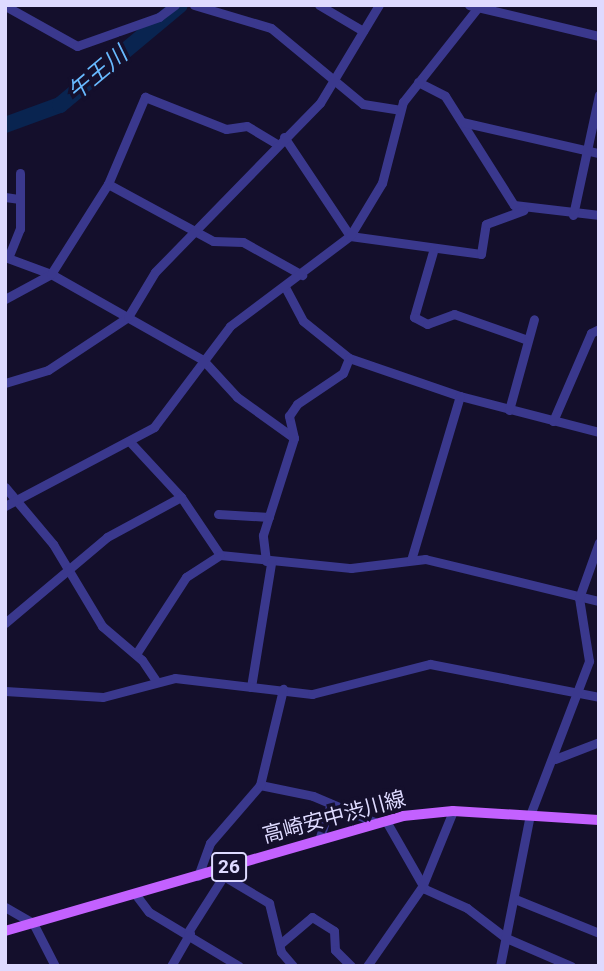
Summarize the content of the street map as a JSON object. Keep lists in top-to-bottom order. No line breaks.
{"streets":{"main road":["高崎安中渋川線","26"]},"water":["午王川"]}
